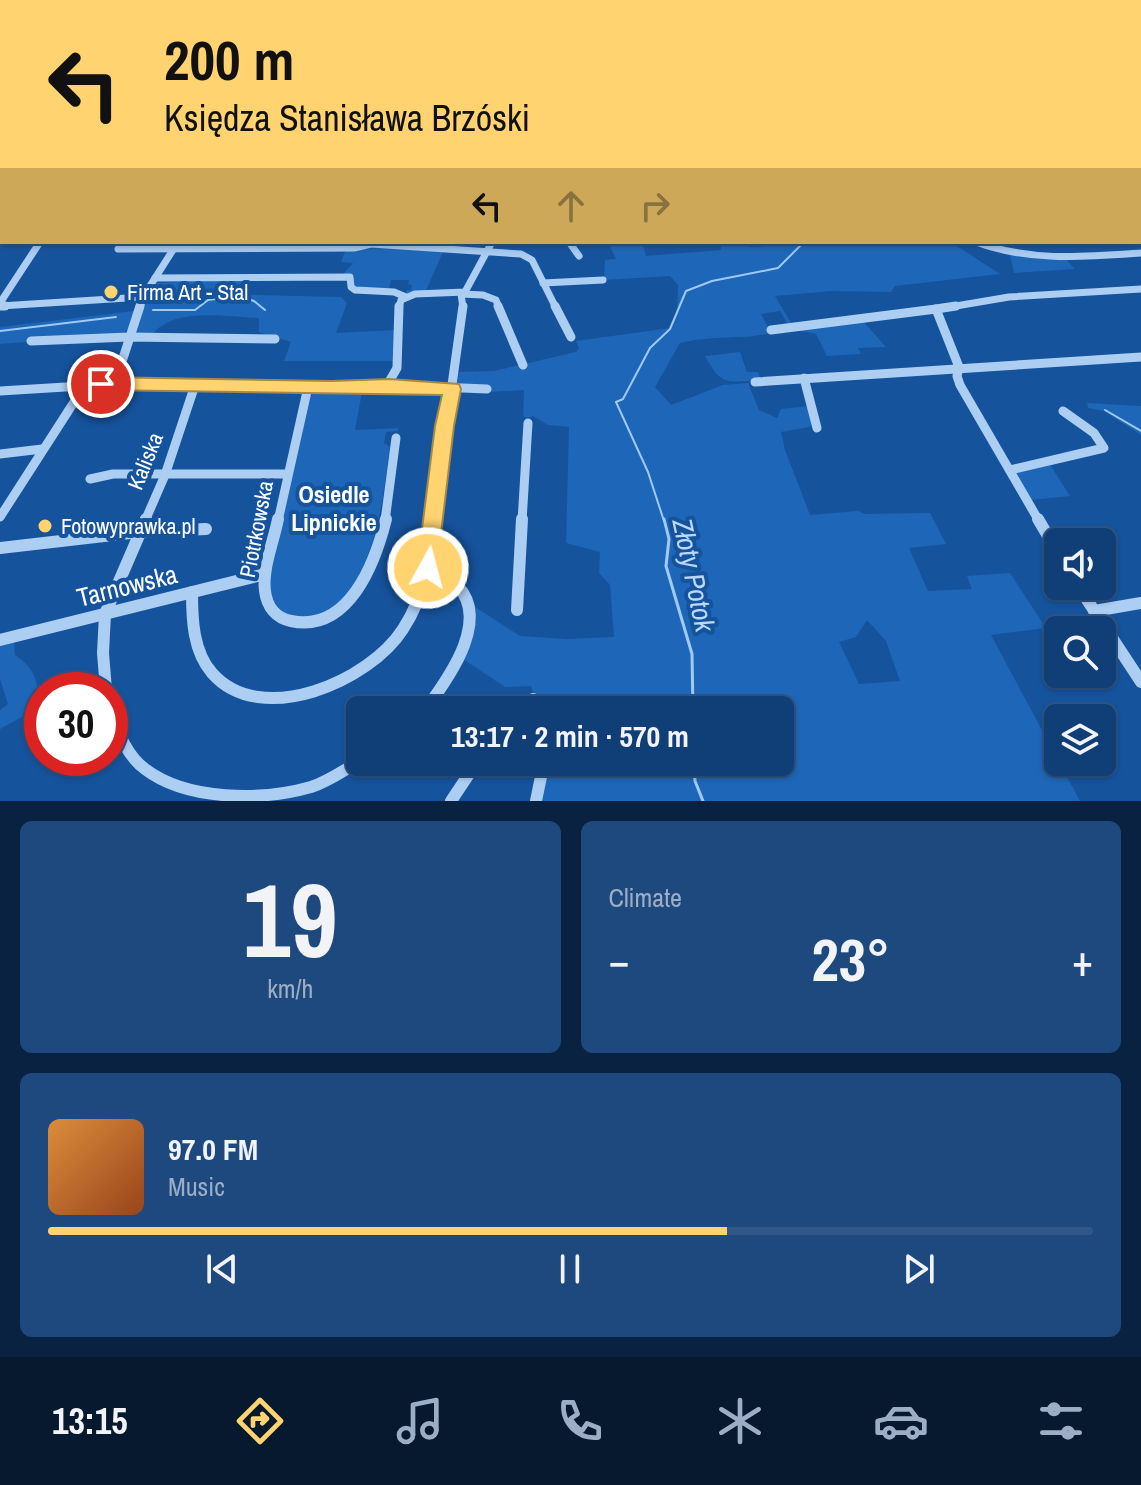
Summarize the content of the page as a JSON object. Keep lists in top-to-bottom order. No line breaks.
{"streets":{"street":["Kaliska","Piotrkowska","Tarnowska"]},"crossings":[["Kaliska","Tarnowska"],["Piotrkowska","Tarnowska"]],"districts":["Osiedle Lipnickie"],"water":["Złoty Potok"],"places":["Firma Art - Stal","Fotowyprawka.pl"],"page":{"turn":["200 m","Księdza Stanisława Brzóski"],"limit":"30","trip":"13:17 · 2 min · 570 m","tile":[["19","km/h"],"Climate"],"heat":["−","23°","+"],"song":["97.0 FM","Music"],"tabs":"13:15"}}
